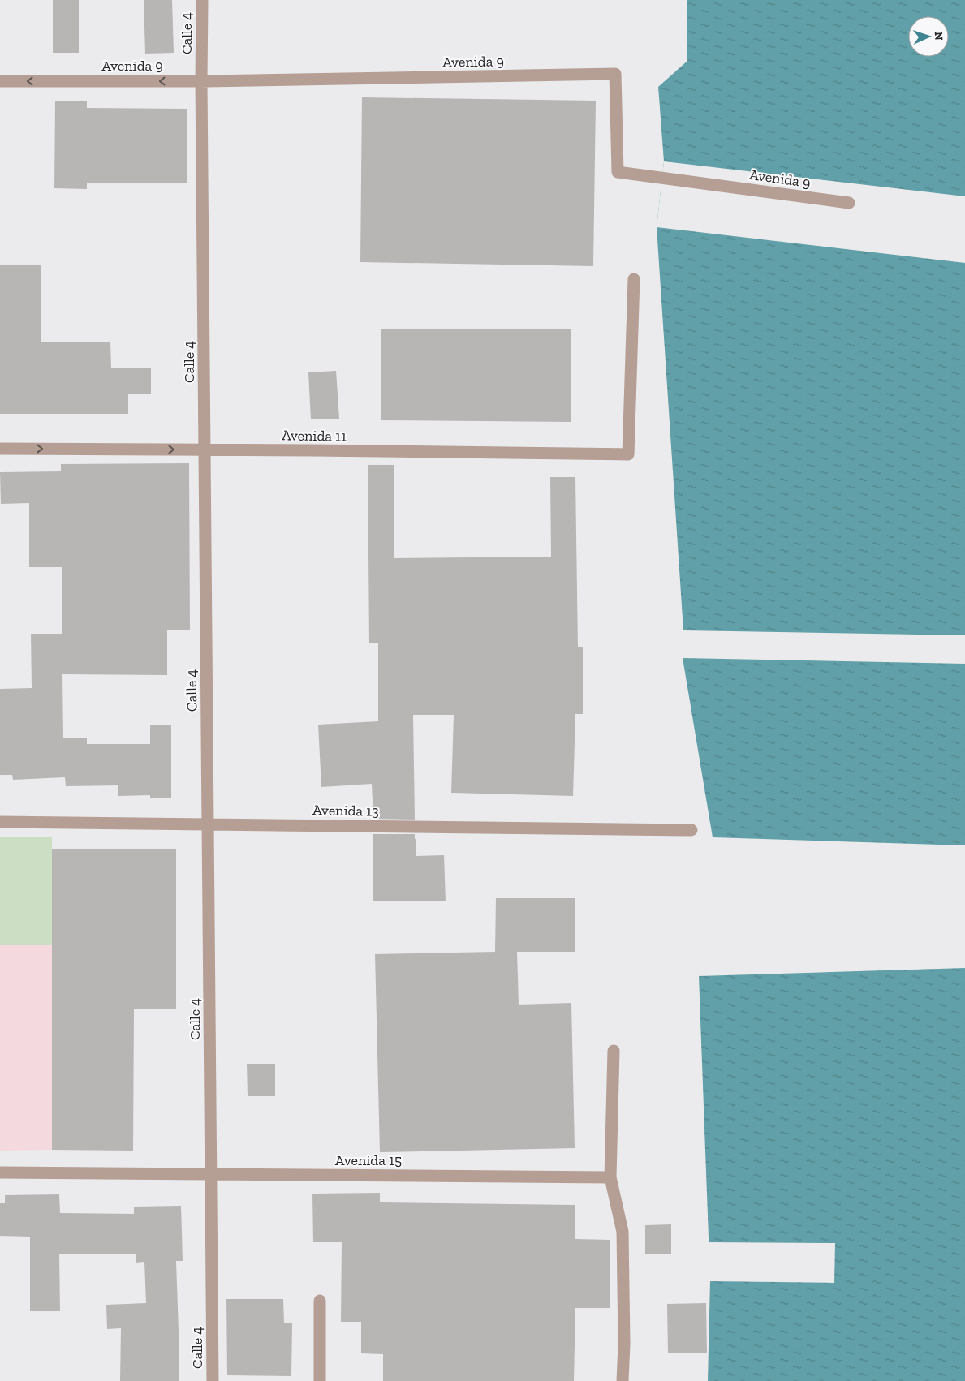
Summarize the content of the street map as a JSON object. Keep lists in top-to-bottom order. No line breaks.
{"streets":{"street":["Calle 4","Avenida 9","Avenida 11","Avenida 13","Avenida 15"]},"crossings":[["Calle 4","Avenida 9"],["Calle 4","Avenida 11"],["Calle 4","Avenida 13"],["Calle 4","Avenida 15"]],"north":"right"}
